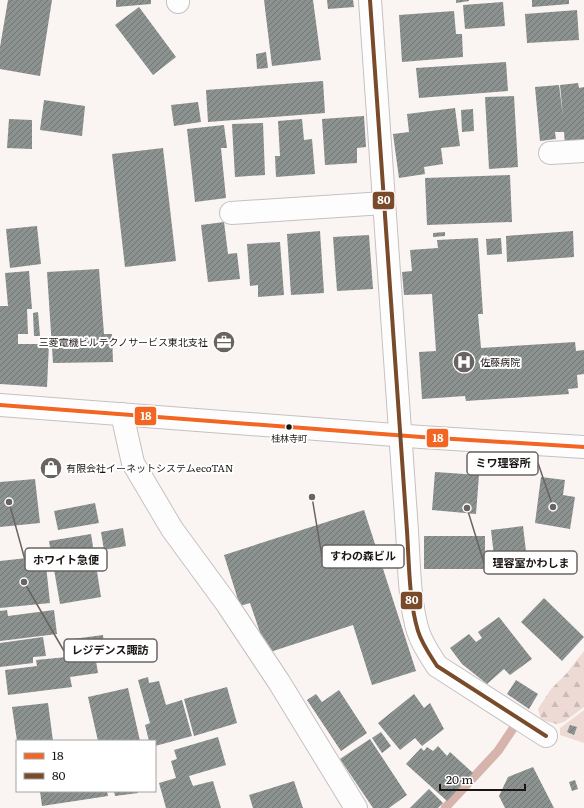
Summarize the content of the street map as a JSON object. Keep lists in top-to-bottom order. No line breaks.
{"places":{"office":["三菱電機ビルテクノサービス東北支社"],"hospital":["佐藤病院"],"other":["桂林寺町","すわの森ビル","ホワイト急便","ミワ理容所","理容室かわしま","レジデンス諏訪"],"shop":["有限会社イーネットシステムecoTAN"]},"lines":["transit line 80","transit line 18"],"legend":["18","80"],"scale_bar":"20 m"}
